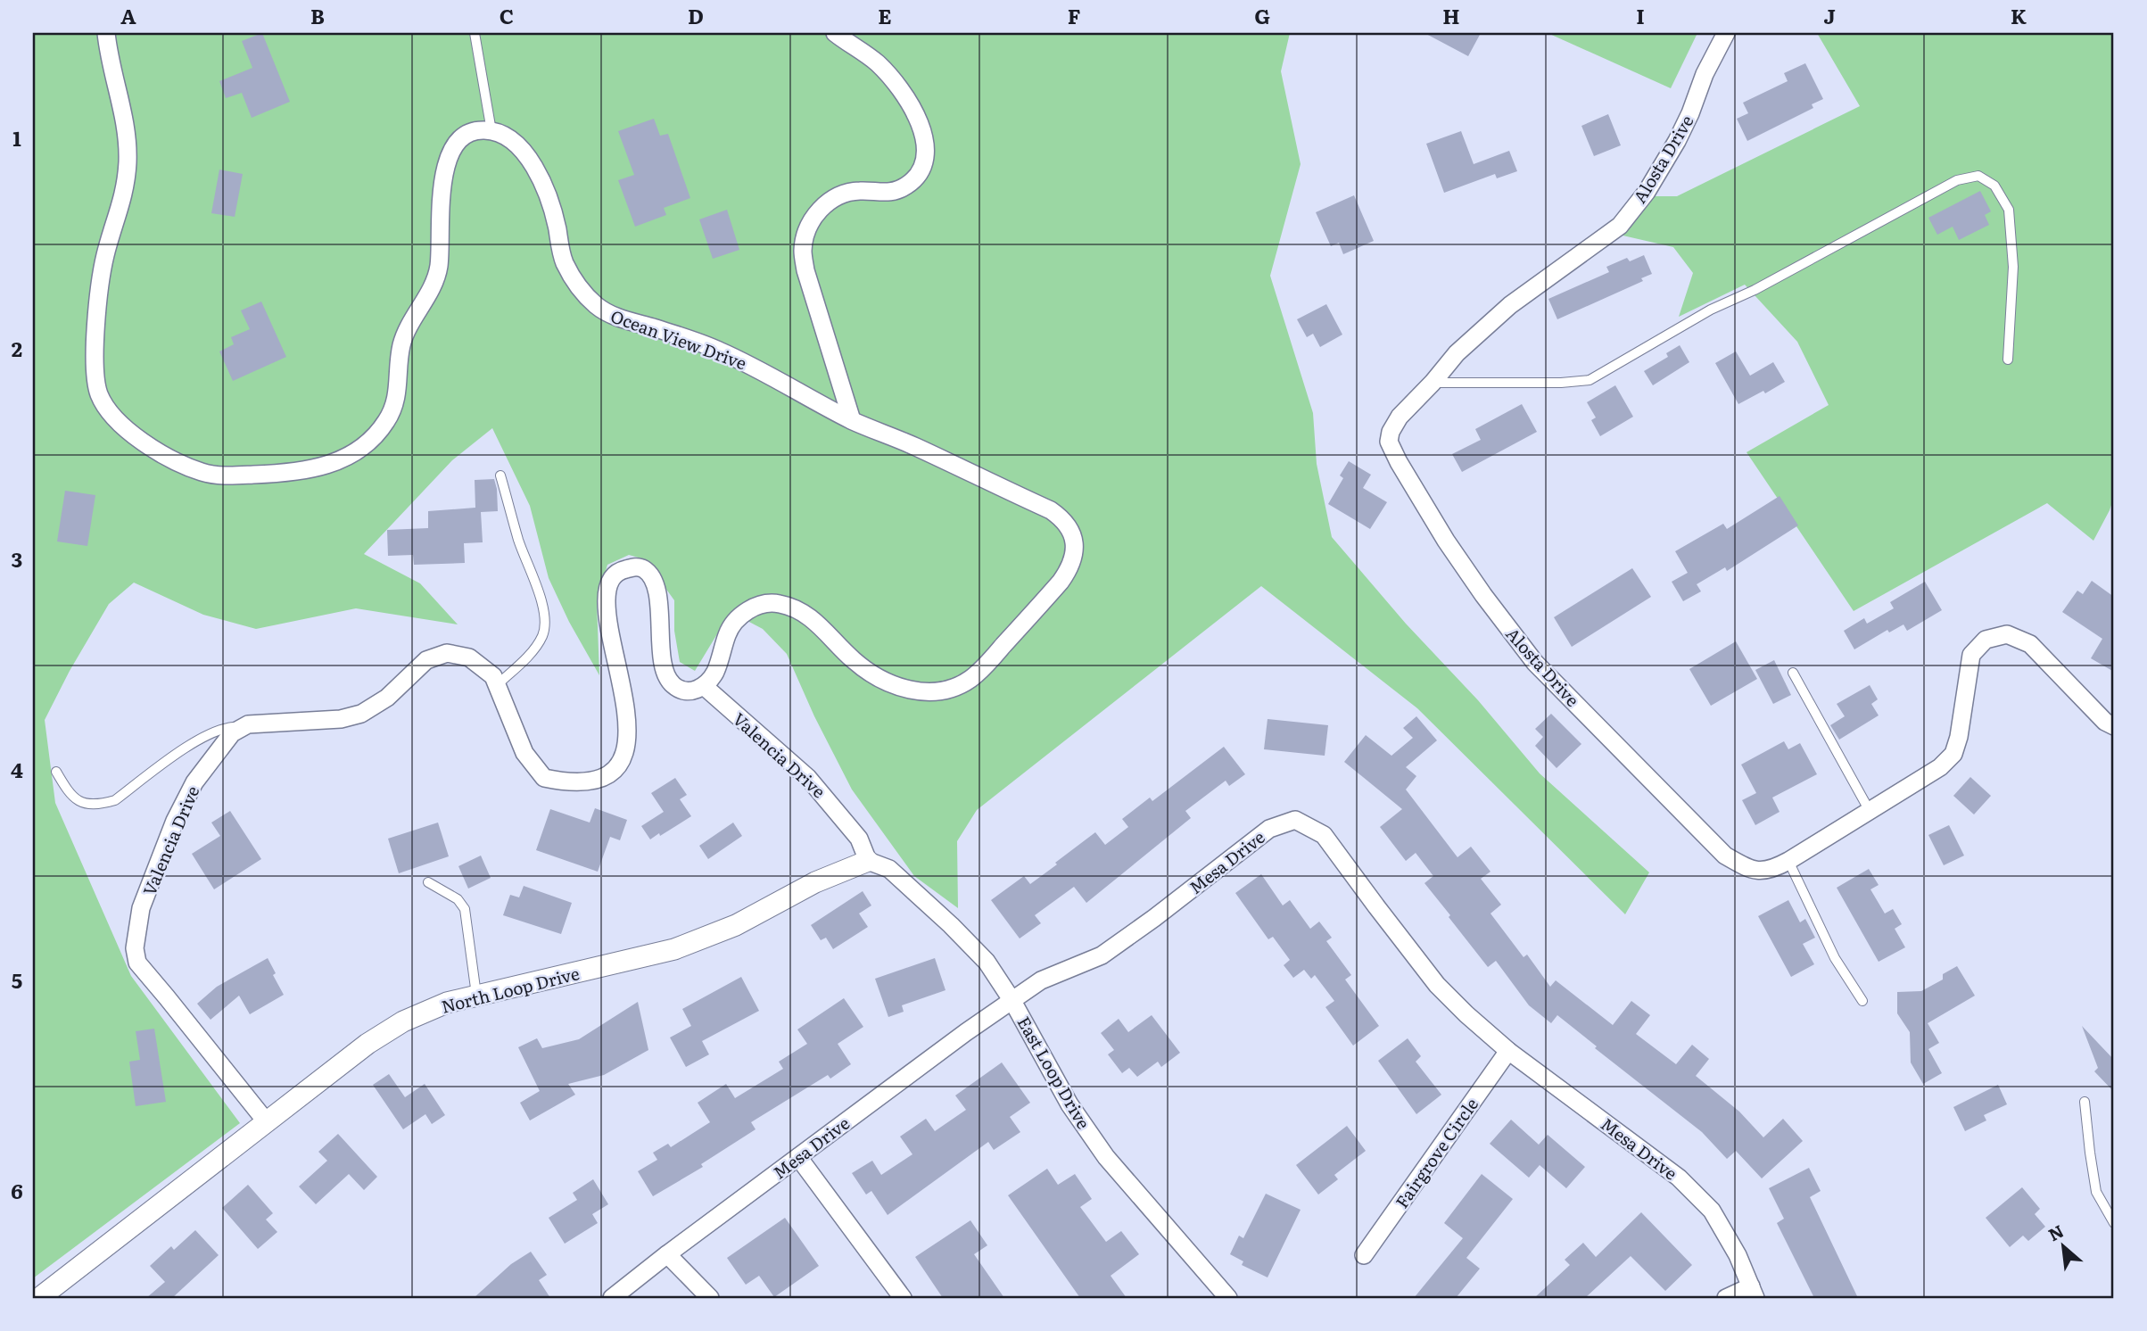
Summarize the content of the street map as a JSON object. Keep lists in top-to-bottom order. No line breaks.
{"streets":{"street":["Alosta Drive","Ocean View Drive","Valencia Drive","Mesa Drive","North Loop Drive","East Loop Drive","Fairgrove Circle"]},"crossings":[["Ocean View Drive","Valencia Drive"],["Valencia Drive","North Loop Drive"],["Valencia Drive","East Loop Drive"],["Mesa Drive","East Loop Drive"],["Mesa Drive","Fairgrove Circle"],["North Loop Drive","East Loop Drive"]],"north":"top left","grid":{"columns":["A","B","C","D","E","F","G","H","I","J","K"],"rows":["1","2","3","4","5","6"]}}
